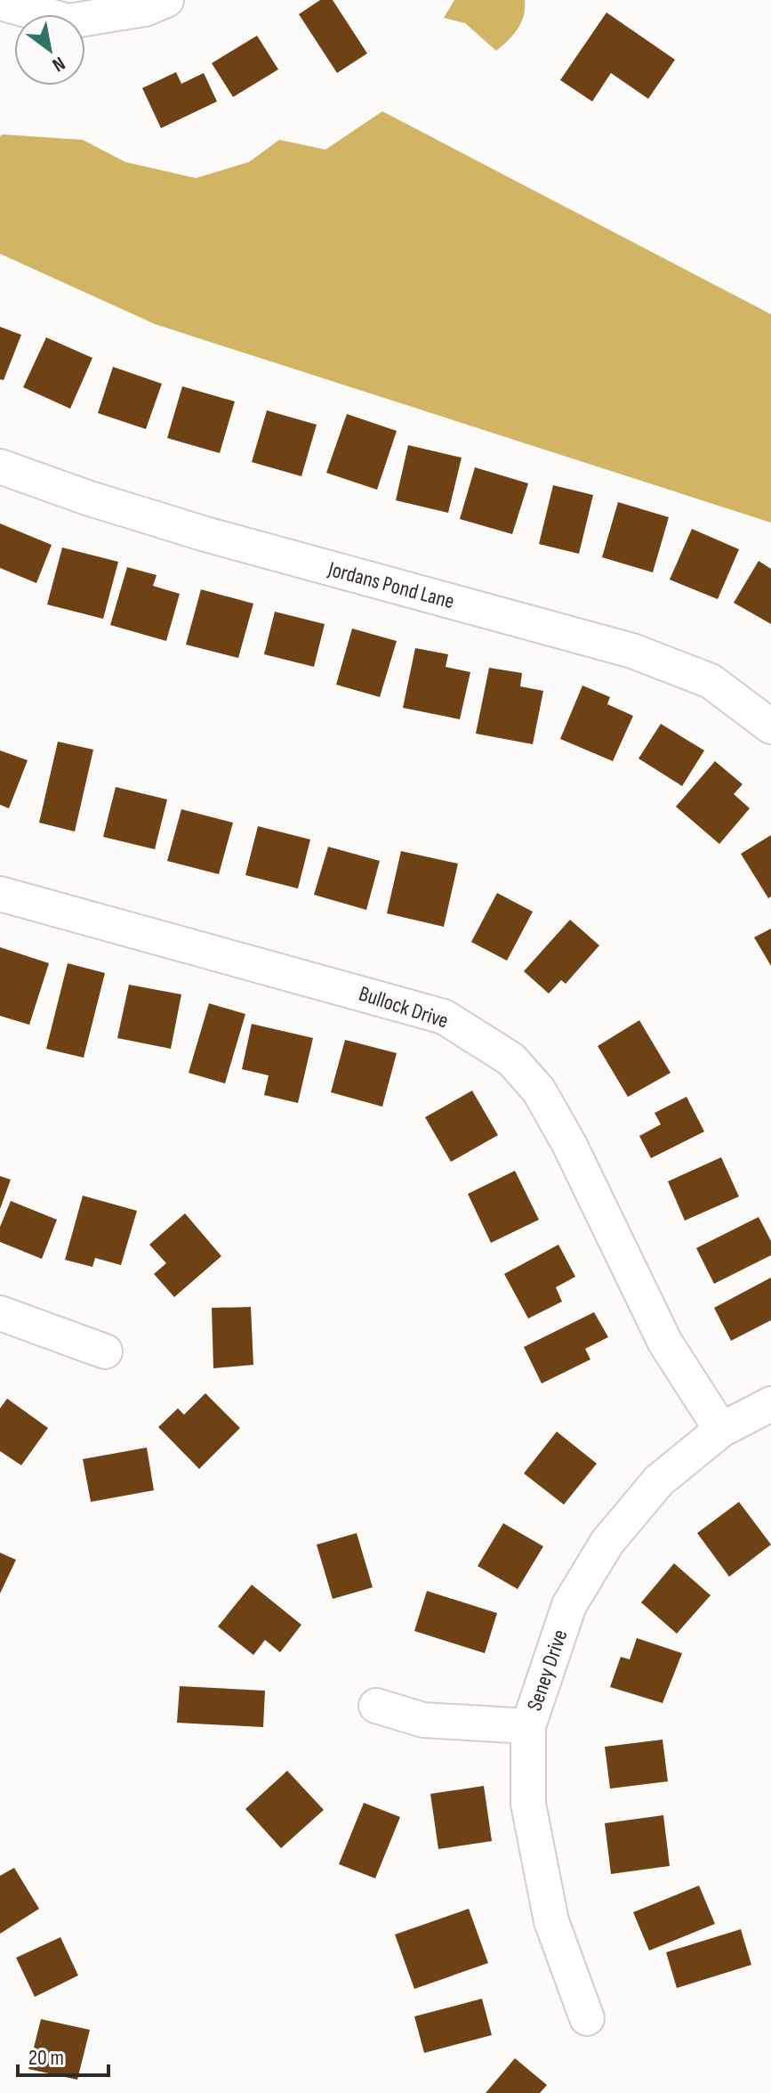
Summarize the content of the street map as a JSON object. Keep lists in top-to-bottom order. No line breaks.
{"streets":{"street":["Jordans Pond Lane","Bullock Drive","Seney Drive"]},"crossings":[["Bullock Drive","Seney Drive"]],"scale_bar":"20 m","north":"bottom right"}
